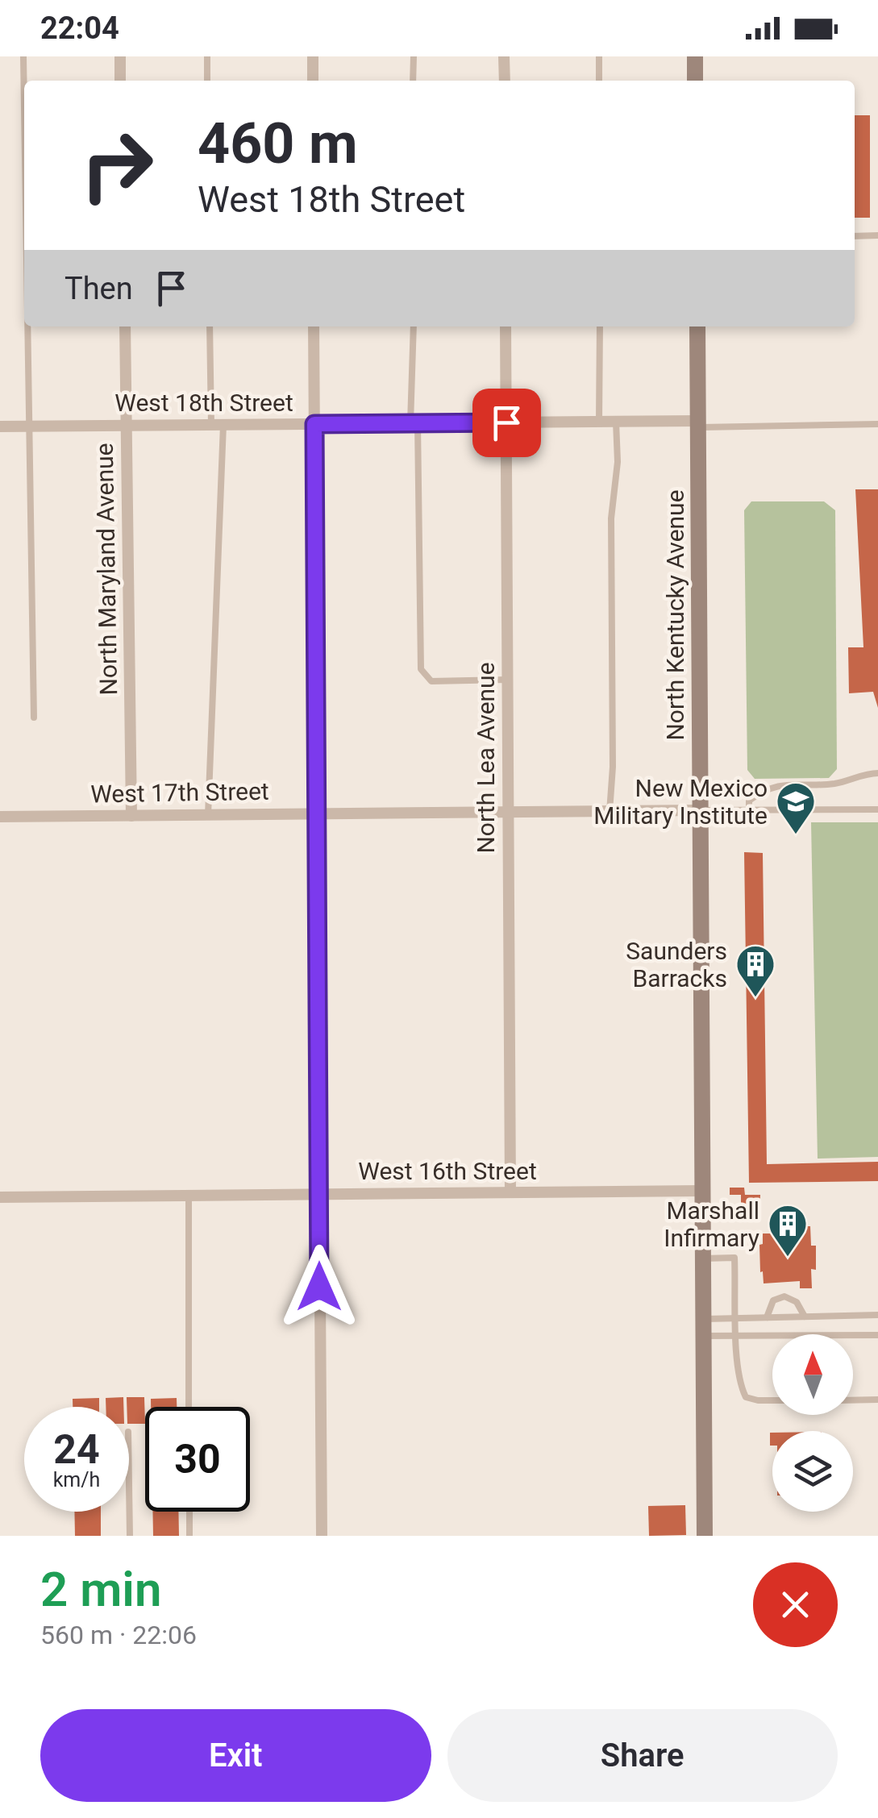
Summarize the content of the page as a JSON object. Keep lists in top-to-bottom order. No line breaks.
{"streets":{"street":["West 18th Street","North Maryland Avenue","North Kentucky Avenue","North Lea Avenue","West 17th Street","West 16th Street"]},"crossings":[["West 18th Street","North Maryland Avenue"],["West 18th Street","North Kentucky Avenue"],["West 18th Street","North Lea Avenue"],["North Maryland Avenue","West 17th Street"],["North Kentucky Avenue","West 17th Street"],["North Kentucky Avenue","West 16th Street"],["North Lea Avenue","West 17th Street"],["North Lea Avenue","West 16th Street"]],"places":{"school or university":["New Mexico Military Institute"],"building":["Saunders Barracks","Marshall Infirmary"]},"north":"top","page":{"status":"22:04","turn":["460 m","West 18th Street"],"then":"Then","speed":"24 km/h","limit":"30","heading":["2 min","560 m · 22:06"],"buttons":["Exit","Share"]}}
